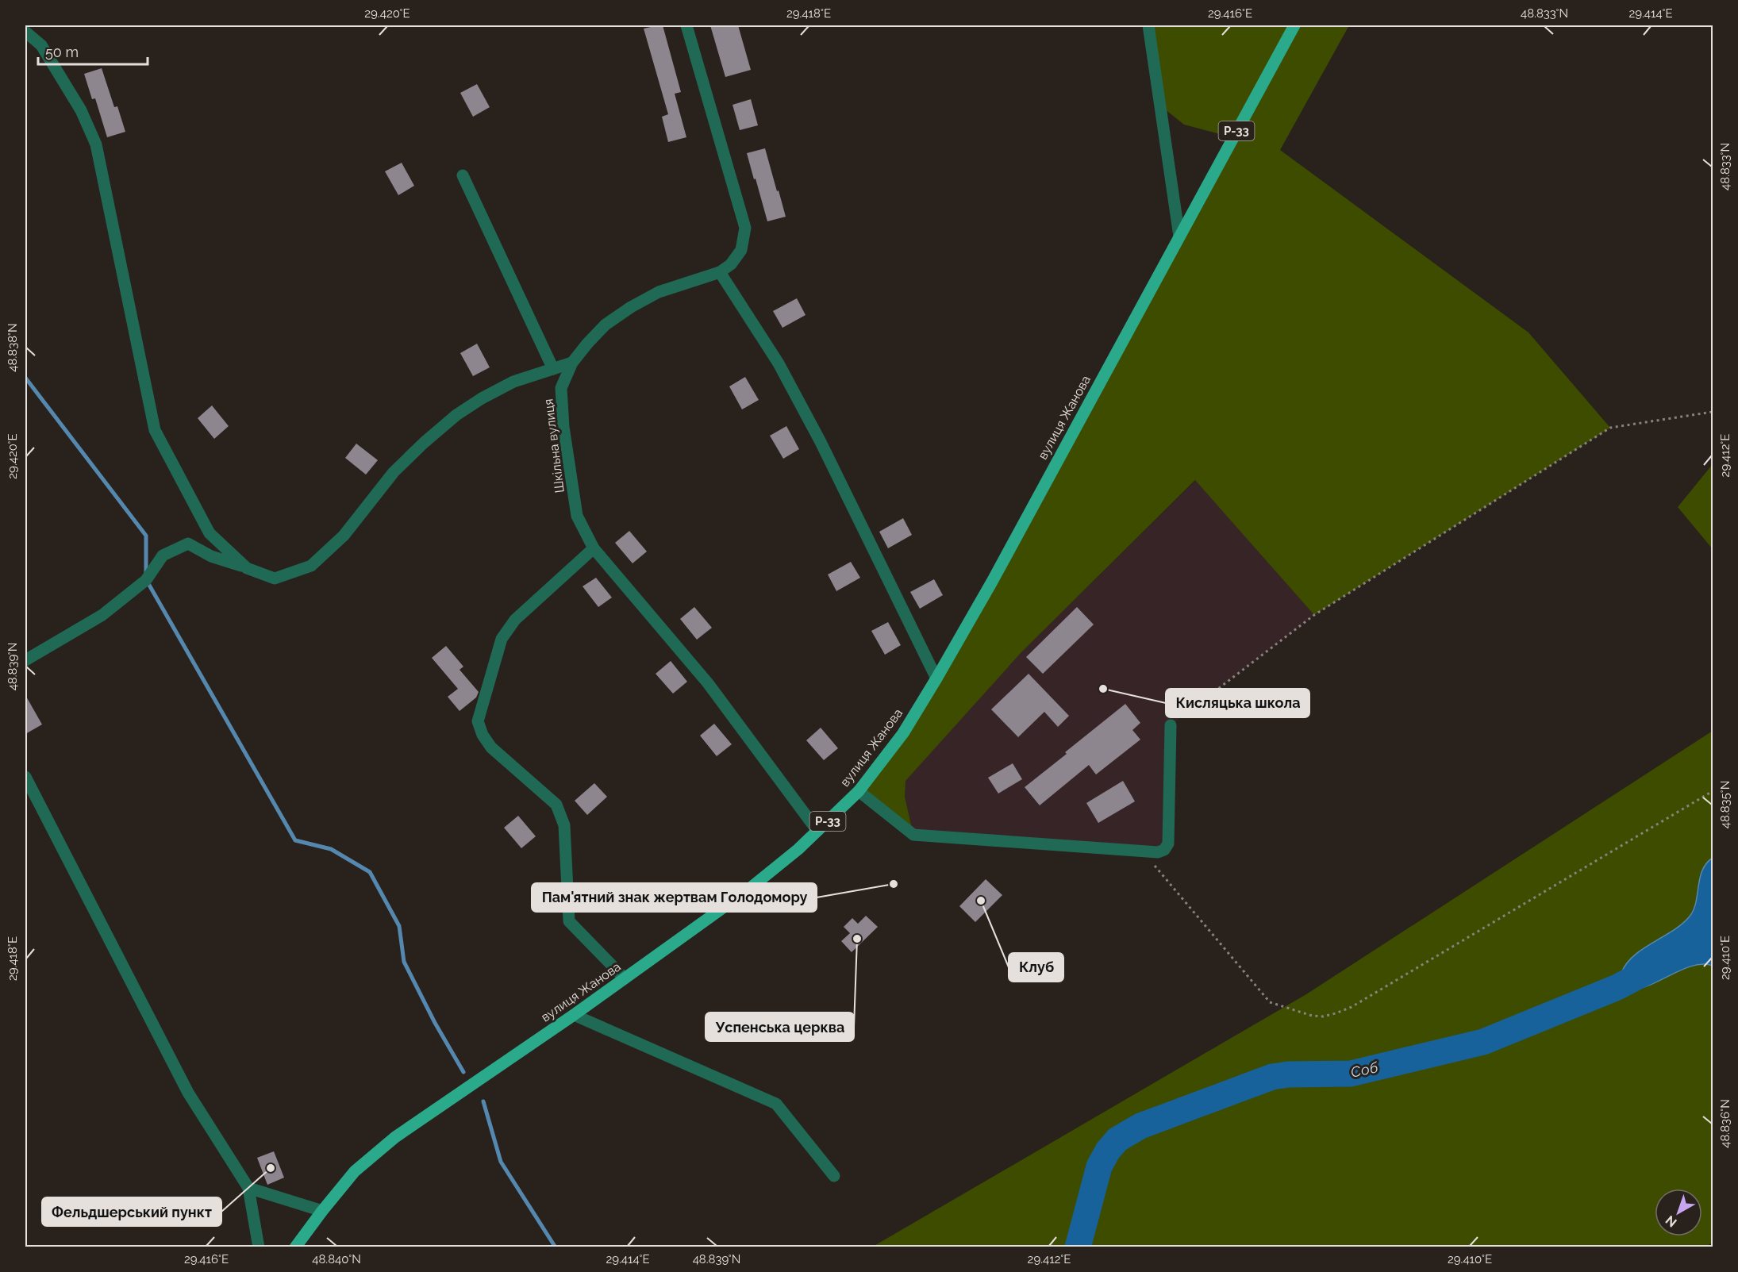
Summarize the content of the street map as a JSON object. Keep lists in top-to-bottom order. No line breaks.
{"streets":{"main road":["Р-33","вулиця Жанова"],"street":["Шкільна вулиця"]},"crossings":[["Р-33","вулиця Жанова"],["вулиця Жанова","Шкільна вулиця"]],"water":["Соб"],"places":["Кисляцька школа","Пам'ятний знак жертвам Голодомору","Клуб","Успенська церква","Фельдшерський пункт"],"scale_bar":"50 m","north":"bottom left","coordinates":["29.420°E","29.418°E","29.416°E","48.833°N","29.414°E","48.838°N","29.412°E","48.839°N","48.835°N","29.410°E","48.836°N","48.840°N"]}
